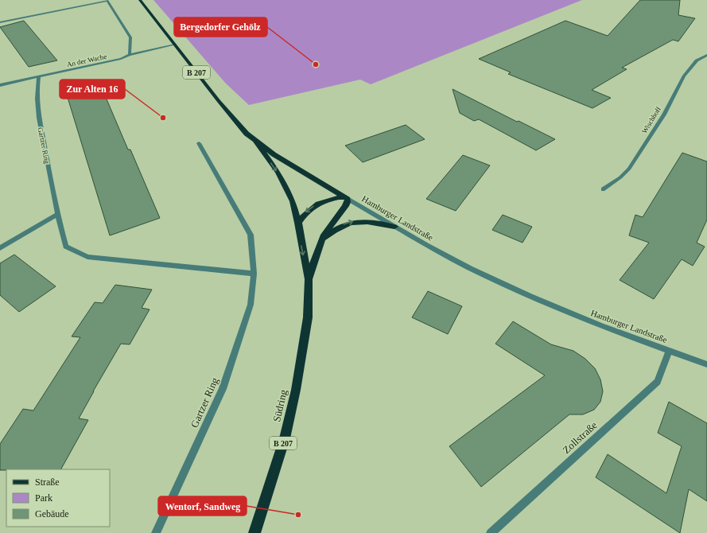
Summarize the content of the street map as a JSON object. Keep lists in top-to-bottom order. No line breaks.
{"streets":{"main road":["B 207","Hamburger Landstraße","Südring"],"street":["An der Wache","Wischhoff","Gartzer Ring","Zollstraße"]},"crossings":[["An der Wache","Gartzer Ring"],["An der Wache","Hamburger Landstraße"],["Hamburger Landstraße","Südring"],["Hamburger Landstraße","Zollstraße"]],"places":["Bergedorfer Gehölz","Zur Alten 16","Wentorf, Sandweg"],"legend":["Straße","Park","Gebäude"]}
